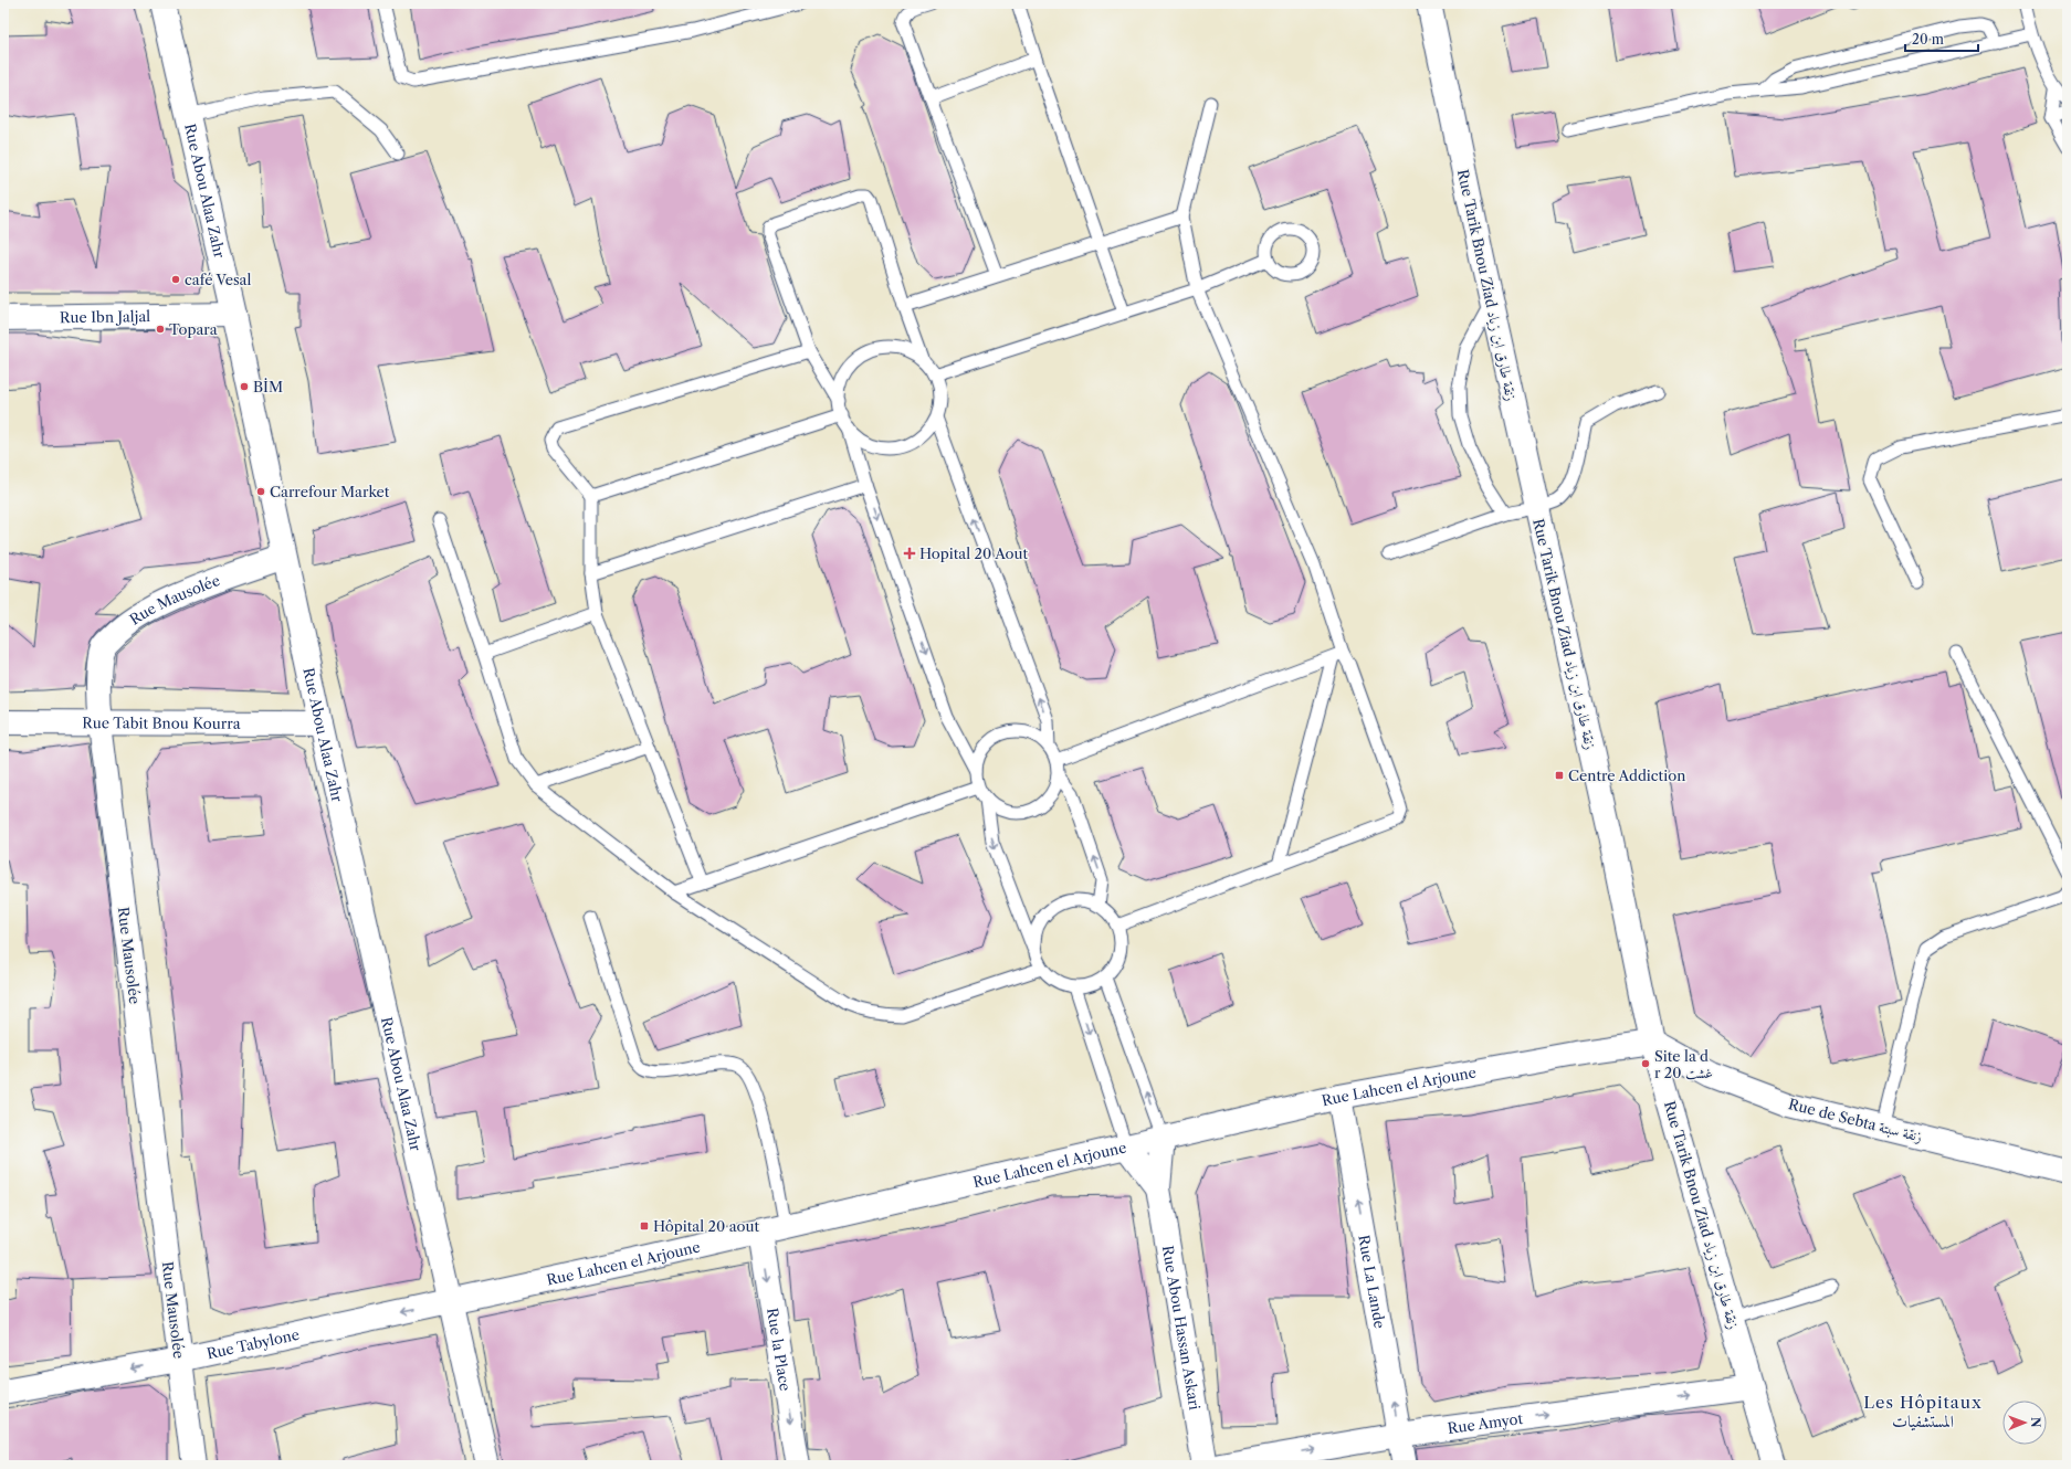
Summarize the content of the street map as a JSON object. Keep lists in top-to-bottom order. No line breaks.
{"streets":{"street":["Rue Abou Alaa Zahr","Rue Tarik Bnou Ziad زنقة طارق ابن زياد","Rue Ibn Jaljal","Rue Mausolée","Rue Tabit Bnou Kourra","Rue Lahcen el Arjoune","Rue de Sebta زنقة سبتة","Rue La Lande","Rue Abou Hassan Askari","Rue Tabylone","Rue la Place","Rue Amyot"]},"crossings":[["Rue Abou Alaa Zahr","Rue Ibn Jaljal"],["Rue Abou Alaa Zahr","Rue Mausolée"],["Rue Abou Alaa Zahr","Rue Tabit Bnou Kourra"],["Rue Abou Alaa Zahr","Rue Lahcen el Arjoune"],["Rue Abou Alaa Zahr","Rue Tabylone"],["Rue Tarik Bnou Ziad زنقة طارق ابن زياد","Rue Lahcen el Arjoune"],["Rue Tarik Bnou Ziad زنقة طارق ابن زياد","Rue de Sebta زنقة سبتة"],["Rue Tarik Bnou Ziad زنقة طارق ابن زياد","Rue Amyot"],["Rue Mausolée","Rue Tabit Bnou Kourra"],["Rue Mausolée","Rue Tabylone"],["Rue Lahcen el Arjoune","Rue de Sebta زنقة سبتة"],["Rue Lahcen el Arjoune","Rue La Lande"],["Rue Lahcen el Arjoune","Rue Abou Hassan Askari"],["Rue Lahcen el Arjoune","Rue Tabylone"],["Rue Lahcen el Arjoune","Rue la Place"],["Rue La Lande","Rue Amyot"]],"one_way":["Rue La Lande","Rue Tabylone","Rue la Place","Rue Amyot"],"districts":["Les Hôpitaux المستشفيات"],"places":{"other":["café Vesal","Topara","BİM","Carrefour Market","Site la d r 20 غشت"],"health":["Hopital 20 Aout"],"transit":["Centre Addiction","Hôpital 20 aout"]},"scale_bar":"20 m","north":"right"}
